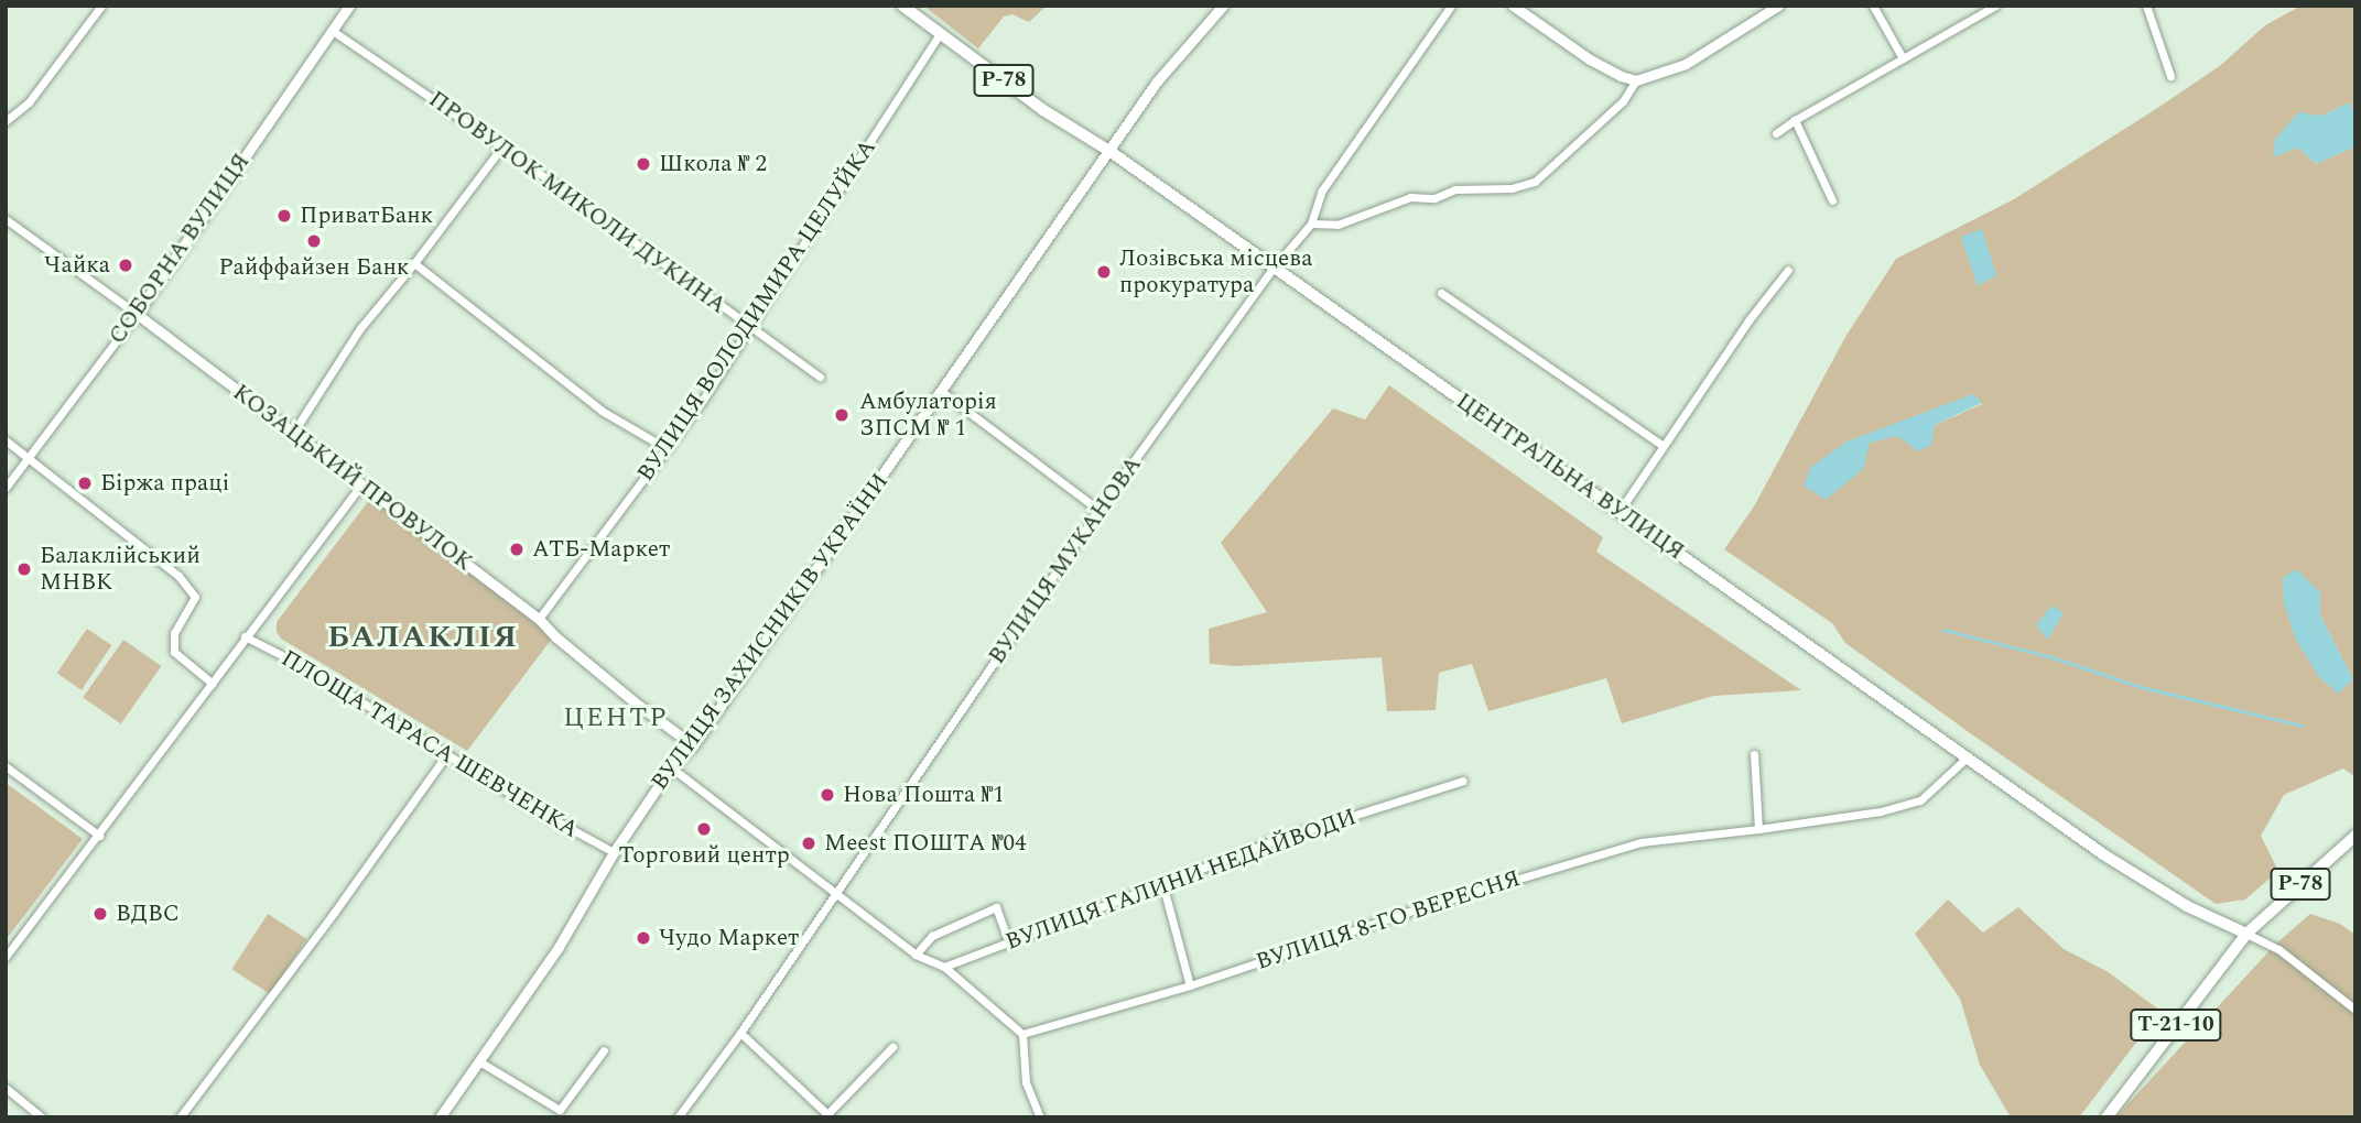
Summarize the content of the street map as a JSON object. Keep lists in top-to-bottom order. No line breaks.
{"streets":{"main road":["Р-78","ЦЕНТРАЛЬНА ВУЛИЦЯ","Т-21-10"],"street":["ПРОВУЛОК МИКОЛИ ДУКИНА","СОБОРНА ВУЛИЦЯ","ВУЛИЦЯ ВОЛОДИМИРА ЦЕЛУЙКА","КОЗАЦЬКИЙ ПРОВУЛОК","ВУЛИЦЯ МУКАНОВА","ВУЛИЦЯ ЗАХИСНИКІВ УКРАЇНИ","ПЛОЩА ТАРАСА ШЕВЧЕНКА","ВУЛИЦЯ ГАЛИНИ НЕДАЙВОДИ","ВУЛИЦЯ 8-ГО ВЕРЕСНЯ"]},"crossings":[["Р-78","ЦЕНТРАЛЬНА ВУЛИЦЯ"],["Р-78","Т-21-10"],["ПРОВУЛОК МИКОЛИ ДУКИНА","СОБОРНА ВУЛИЦЯ"],["ПРОВУЛОК МИКОЛИ ДУКИНА","ВУЛИЦЯ ВОЛОДИМИРА ЦЕЛУЙКА"],["СОБОРНА ВУЛИЦЯ","КОЗАЦЬКИЙ ПРОВУЛОК"],["ВУЛИЦЯ ВОЛОДИМИРА ЦЕЛУЙКА","ЦЕНТРАЛЬНА ВУЛИЦЯ"],["ВУЛИЦЯ ВОЛОДИМИРА ЦЕЛУЙКА","КОЗАЦЬКИЙ ПРОВУЛОК"],["ЦЕНТРАЛЬНА ВУЛИЦЯ","ВУЛИЦЯ МУКАНОВА"],["ЦЕНТРАЛЬНА ВУЛИЦЯ","ВУЛИЦЯ ЗАХИСНИКІВ УКРАЇНИ"],["ЦЕНТРАЛЬНА ВУЛИЦЯ","ВУЛИЦЯ 8-ГО ВЕРЕСНЯ"],["ЦЕНТРАЛЬНА ВУЛИЦЯ","Т-21-10"],["КОЗАЦЬКИЙ ПРОВУЛОК","ВУЛИЦЯ ЗАХИСНИКІВ УКРАЇНИ"],["ВУЛИЦЯ ЗАХИСНИКІВ УКРАЇНИ","ПЛОЩА ТАРАСА ШЕВЧЕНКА"]],"districts":["БАЛАКЛІЯ","ЦЕНТР"],"places":["Школа № 2","ПриватБанк","Райффайзен Банк","Чайка","Лозівська місцева прокуратура","Амбулаторія ЗПСМ № 1","Біржа праці","АТБ-Маркет","Балаклійський МНВК","Нова Пошта №1","Торговий центр","Meest ПОШТА №04","ВДВС","Чудо Маркет"]}
